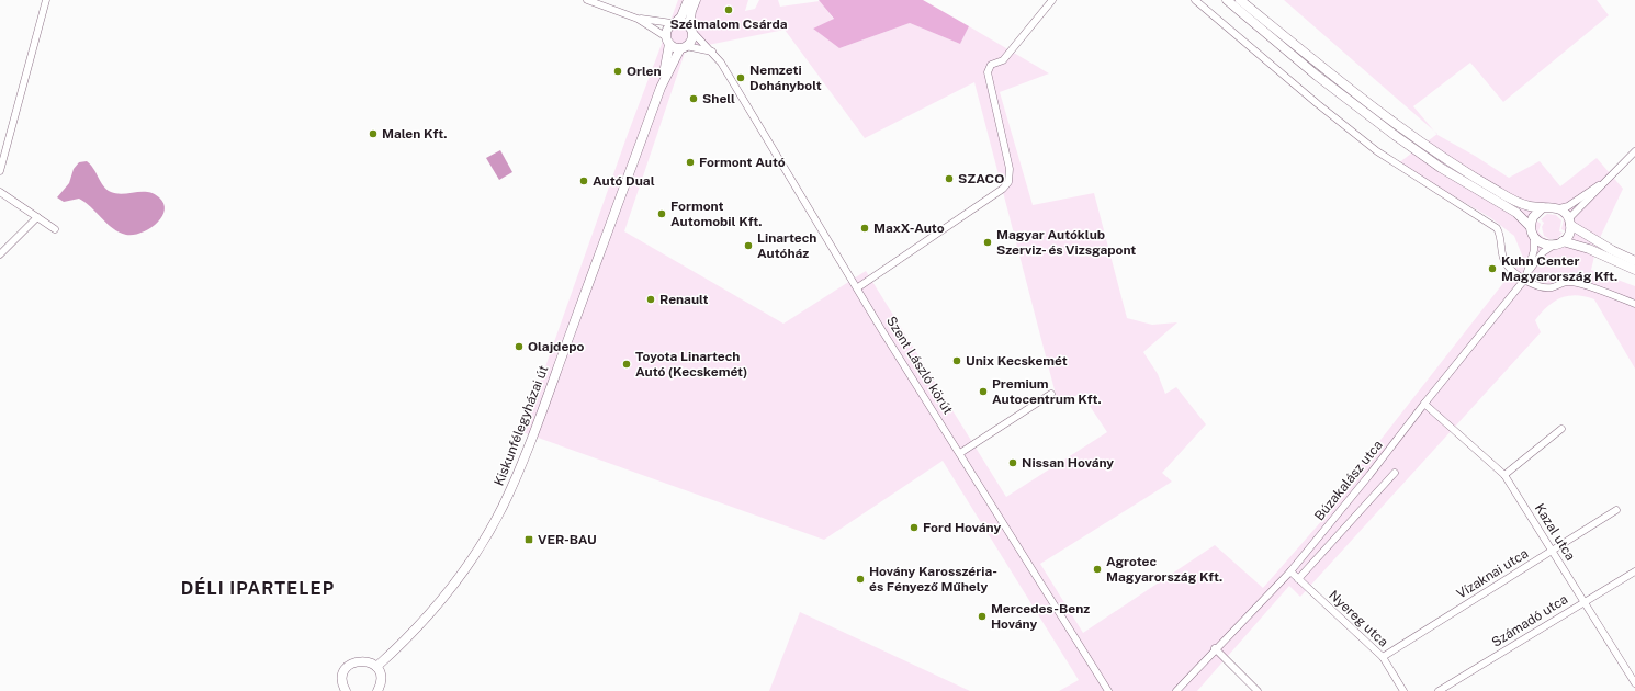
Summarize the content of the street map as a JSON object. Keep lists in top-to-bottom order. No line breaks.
{"streets":{"main road":["Kiskunfélegyházai út"],"street":["Szent László körút","Búzakalász utca","Kazal utca","Vízaknai utca","Nyereg utca","Számadó utca"]},"crossings":[["Szent László körút","Kiskunfélegyházai út"],["Búzakalász utca","Kazal utca"],["Búzakalász utca","Nyereg utca"],["Kazal utca","Vízaknai utca"],["Kazal utca","Számadó utca"],["Vízaknai utca","Nyereg utca"]],"districts":["DÉLI IPARTELEP"],"places":{"other":["Szélmalom Csárda","Orlen","Nemzeti Dohánybolt","Shell","Malen Kft.","Formont Autó","SZACO","Autó Dual","Formont Automobil Kft.","MaxX-Auto","Magyar Autóklub Szerviz- és Vizsgapont","Linartech Autóház","Kuhn Center Magyarország Kft.","Renault","Olajdepo","Unix Kecskemét","Toyota Linartech Autó (Kecskemét)","Premium Autocentrum Kft.","Nissan Hovány","Ford Hovány","Agrotec Magyarország Kft.","Hovány Karosszéria- és Fényező Műhely","Mercedes-Benz Hovány"],"transit":["VER-BAU"]}}
